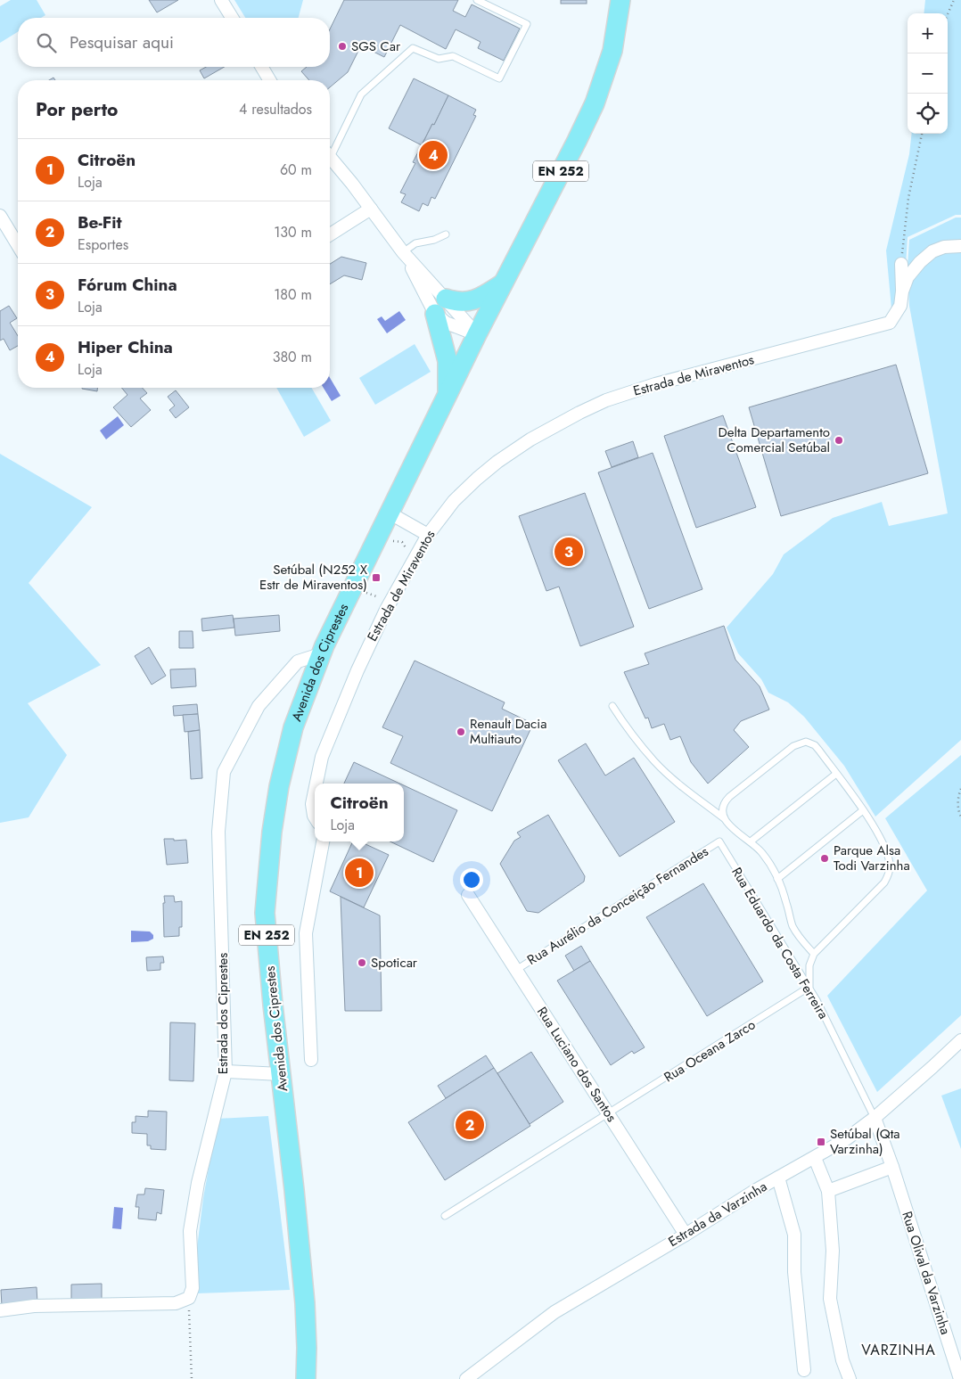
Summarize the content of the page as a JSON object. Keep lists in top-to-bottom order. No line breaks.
{"streets":{"main road":["EN 252","Avenida dos Ciprestes"],"street":["Estrada de Miraventos","Estrada dos Ciprestes","Rua Luciano dos Santos","Estrada da Varzinha","Rua Olival da Varzinha"],"lane":["Rua Aurélio da Conceição Fernandes","Rua Eduardo da Costa Ferreira","Rua Oceana Zarco"]},"crossings":[["EN 252","Avenida dos Ciprestes"],["Avenida dos Ciprestes","Estrada dos Ciprestes"],["Rua Aurélio da Conceição Fernandes","Rua Eduardo da Costa Ferreira"],["Rua Aurélio da Conceição Fernandes","Rua Luciano dos Santos"],["Rua Eduardo da Costa Ferreira","Rua Oceana Zarco"],["Rua Eduardo da Costa Ferreira","Estrada da Varzinha"],["Rua Eduardo da Costa Ferreira","Rua Olival da Varzinha"],["Rua Oceana Zarco","Rua Luciano dos Santos"],["Rua Luciano dos Santos","Estrada da Varzinha"],["Estrada da Varzinha","Rua Olival da Varzinha"]],"districts":["VARZINHA"],"places":{"other":["SGS Car","Delta Departamento Comercial Setúbal","Renault Dacia Multiauto","Parque Alsa Todi Varzinha","Spoticar"],"transit":["Setúbal (N252 X Estr de Miraventos)","Setúbal (Qta Varzinha)"]},"page":{"map_buttons":["+","−"],"search":"Pesquisar aqui","heading":["Por perto","4 resultados"],"list":[{"mark":"1","name":"Citroën","note":"Loja","value":"60 m"},{"mark":"2","name":"Be-Fit","note":"Esportes","value":"130 m"},{"mark":"3","name":"Fórum China","note":"Loja","value":"180 m"},{"mark":"4","name":"Hiper China","note":"Loja","value":"380 m"}],"pins":["4","3","1","2"],"popup":["Citroën","Loja"]}}
